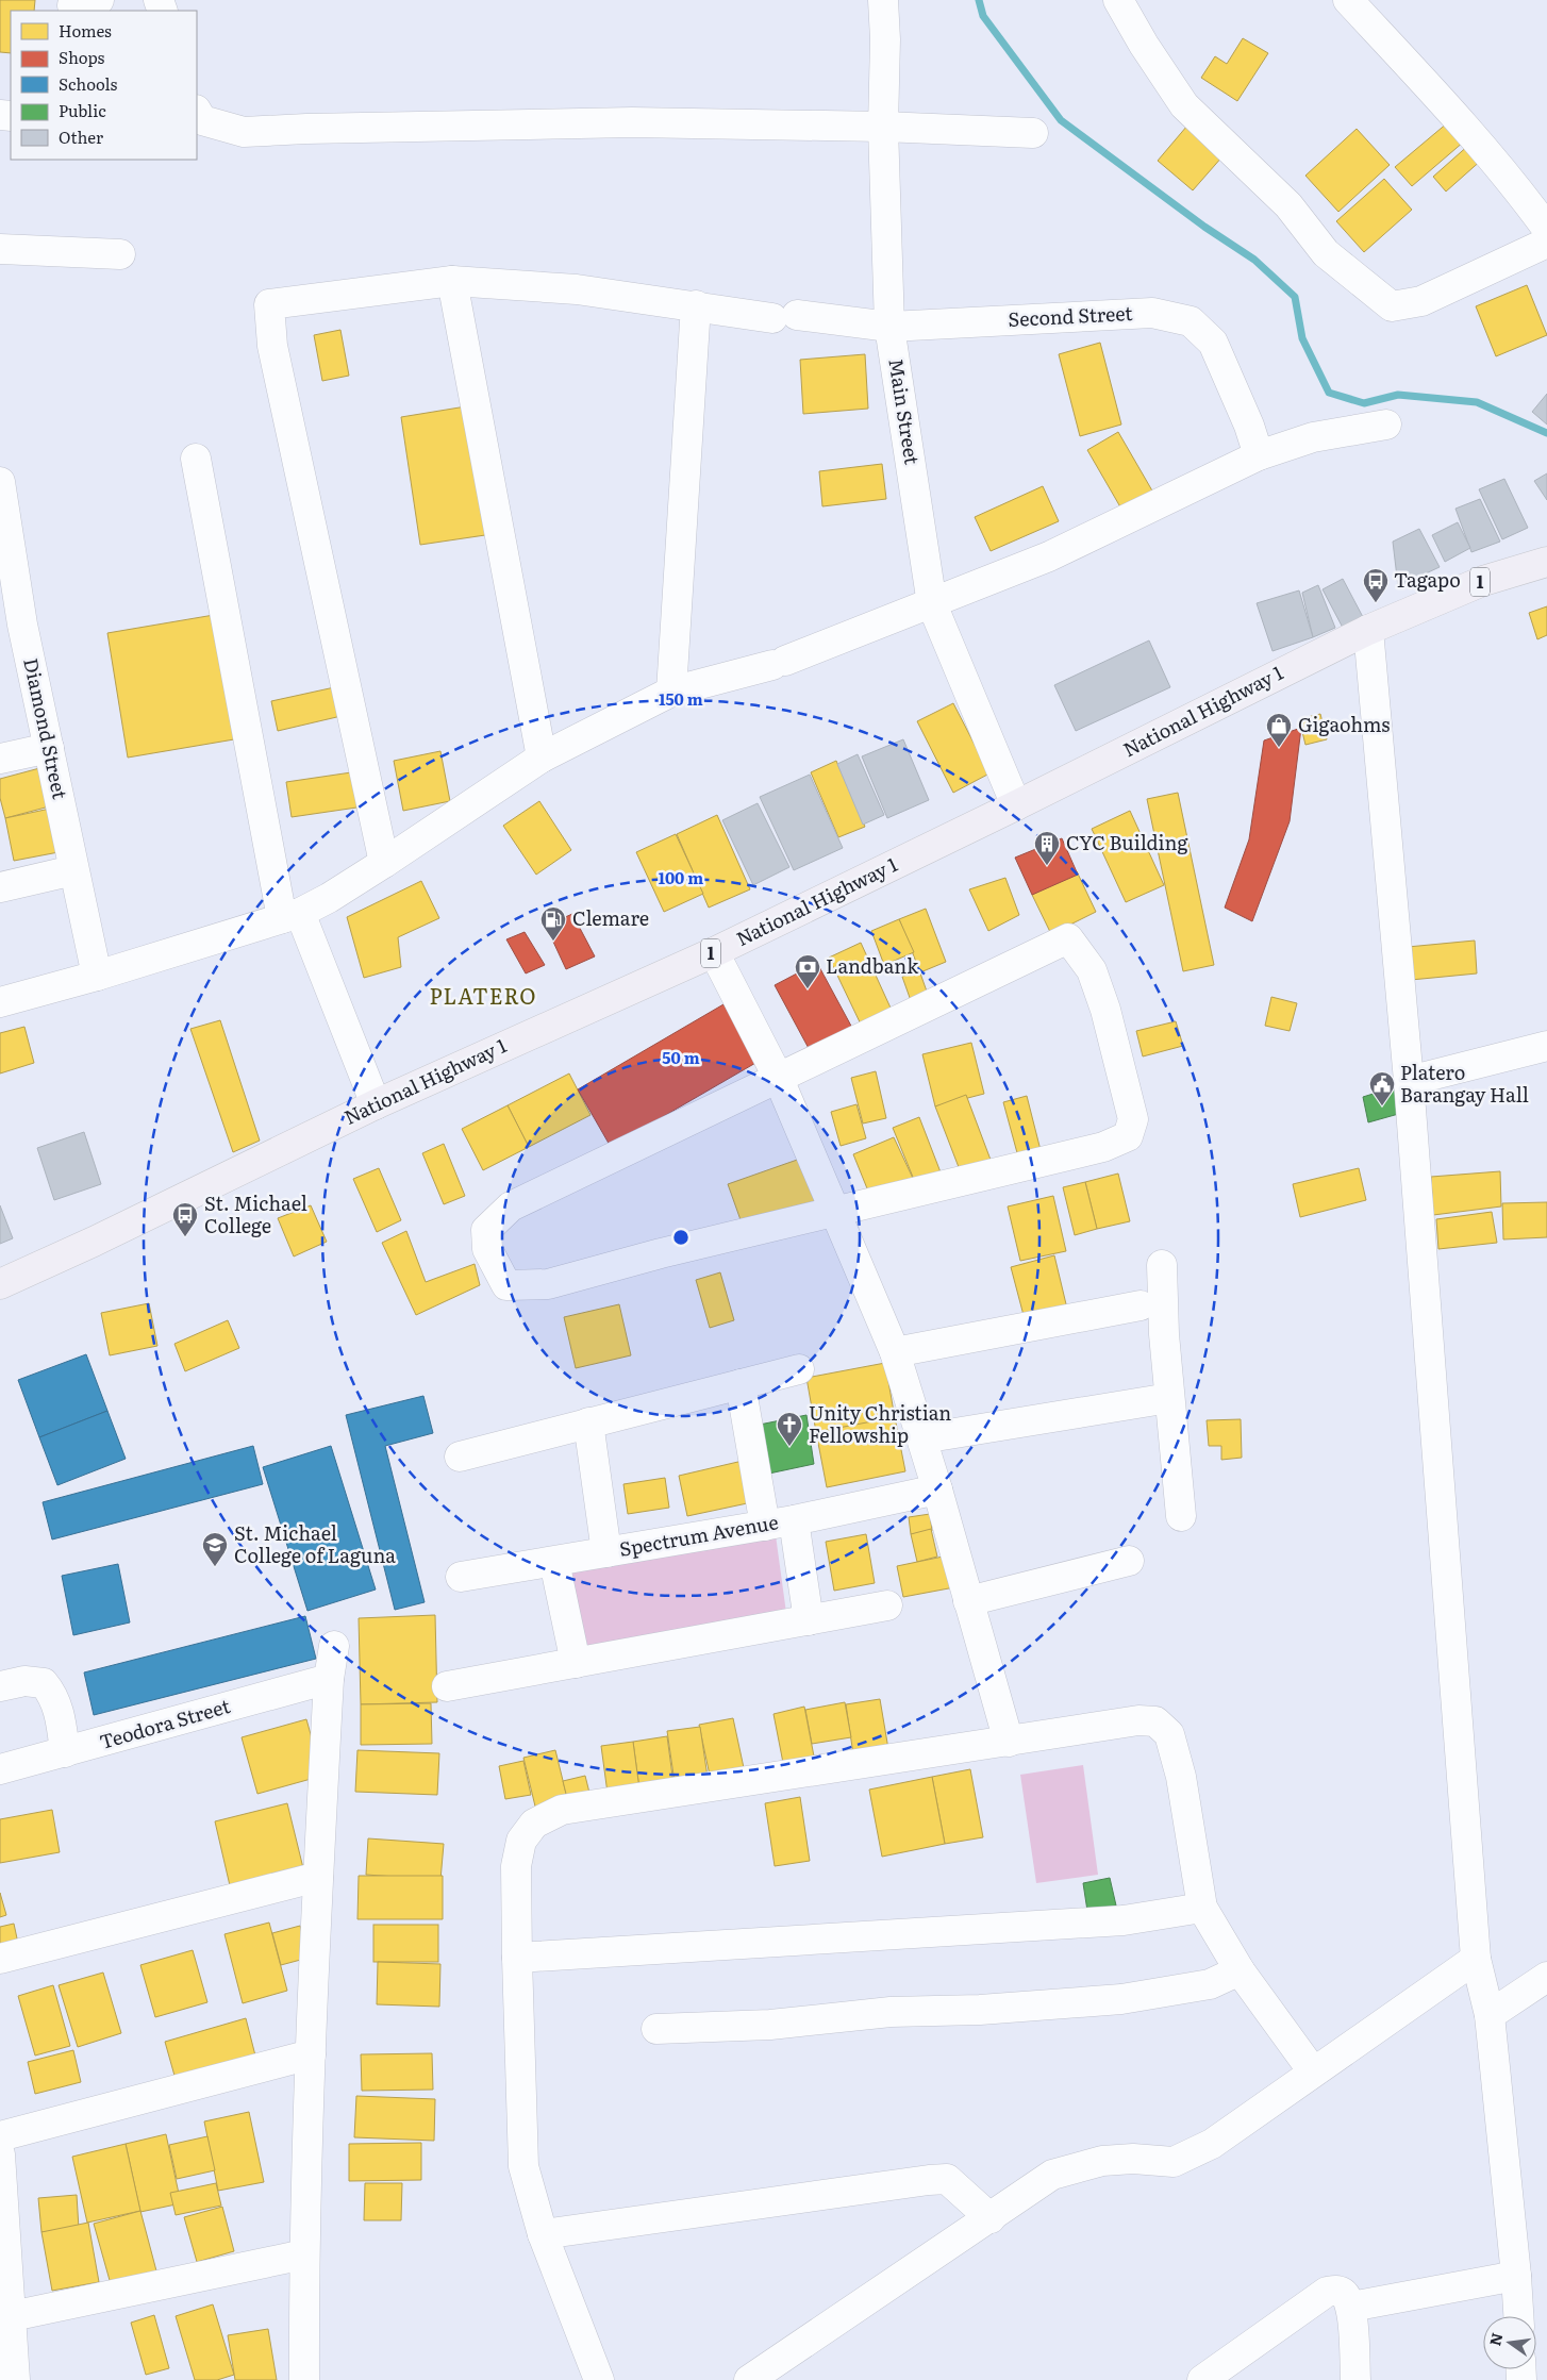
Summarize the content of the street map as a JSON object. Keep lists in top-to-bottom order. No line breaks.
{"streets":{"highway":["1","National Highway 1"],"street":["Second Street","Main Street","Diamond Street","Spectrum Avenue","Teodora Street"]},"crossings":[["Second Street","Main Street"],["Main Street","National Highway 1"]],"districts":["PLATERO"],"places":{"bus stop":["Tagapo","St. Michael College"],"shop":["Gigaohms"],"building":["CYC Building"],"fuel station":["Clemare"],"bank":["Landbank"],"public building":["Platero Barangay Hall"],"church":["Unity Christian Fellowship"],"school or university":["St. Michael College of Laguna"]},"legend":["Homes","Shops","Schools","Public","Other"],"north":"left","rings":["150 m","100 m","50 m"]}
